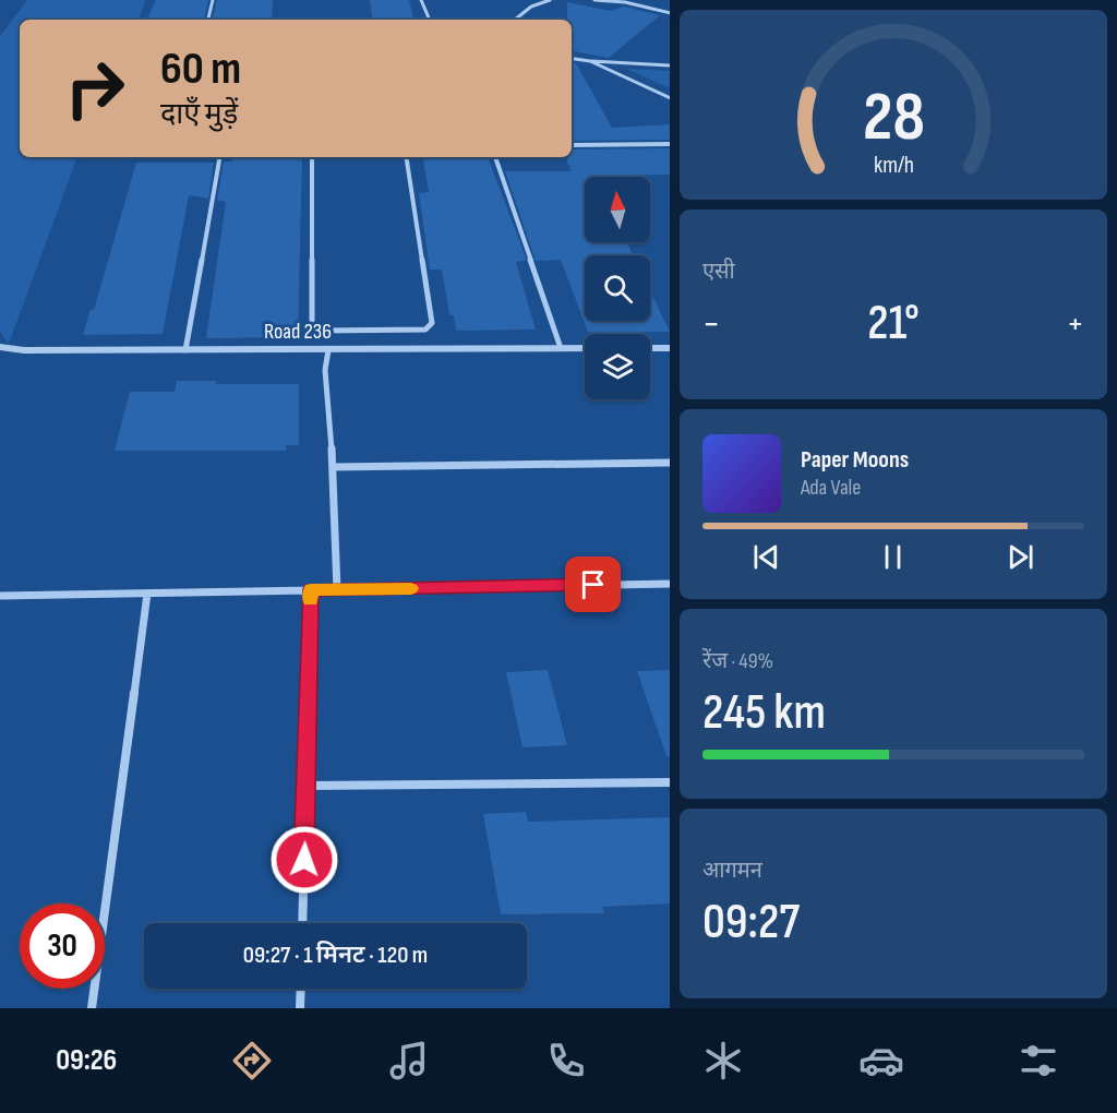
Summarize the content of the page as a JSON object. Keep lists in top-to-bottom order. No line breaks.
{"streets":{"street":["Road 236"]},"north":"top","page":{"turn":["60 m","दाएँ मुड़ें"],"tile":["एसी",["रेंज · 49%","245 km"],["आगमन","09:27"]],"heat":["−","21°","+"],"song":["Paper Moons","Ada Vale"],"limit":"30","trip":"09:27 · 1 मिनट · 120 m","tabs":"09:26","gauge":["28","km/h"]}}
